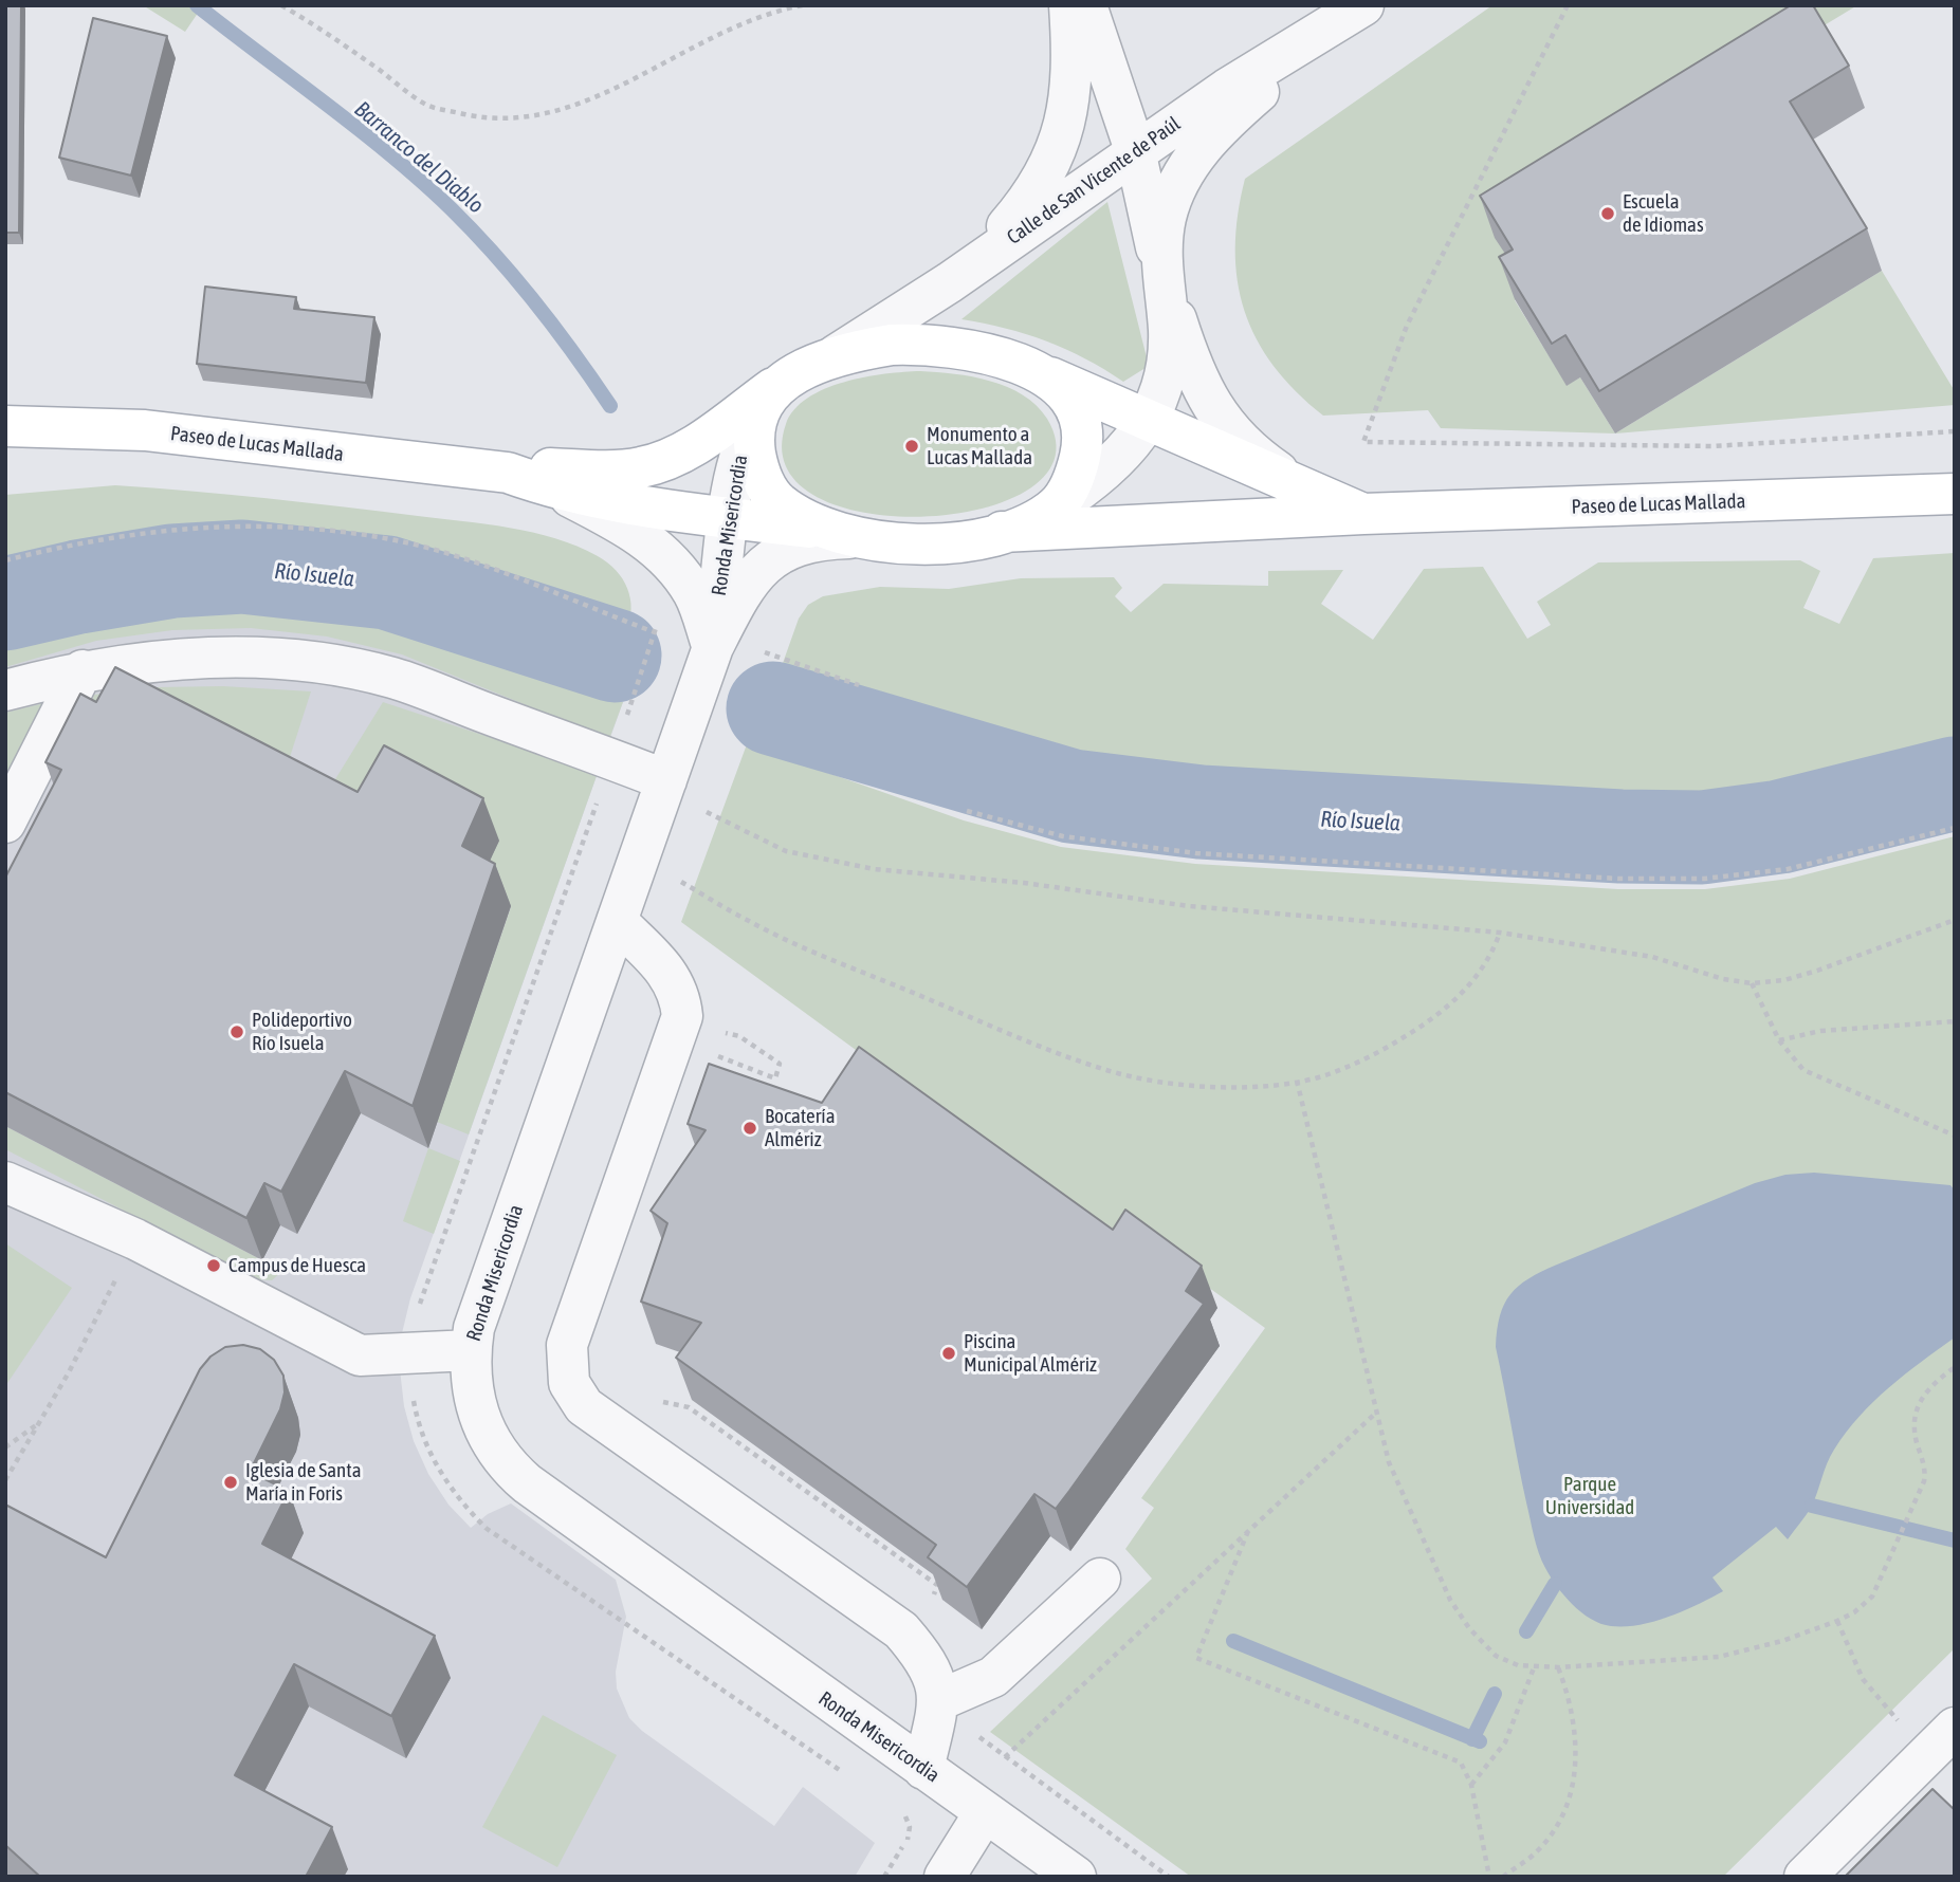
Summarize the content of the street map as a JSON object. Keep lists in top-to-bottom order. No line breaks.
{"streets":{"main road":["Paseo de Lucas Mallada"],"street":["Calle de San Vicente de Paúl","Ronda Misericordia"]},"crossings":[["Calle de San Vicente de Paúl","Paseo de Lucas Mallada"],["Paseo de Lucas Mallada","Ronda Misericordia"]],"water":["Barranco del Diablo","Río Isuela"],"parks":["Parque Universidad"],"places":["Escuela de Idiomas","Monumento a Lucas Mallada","Polideportivo Río Isuela","Bocatería Almériz","Campus de Huesca","Piscina Municipal Almériz","Iglesia de Santa María in Foris"]}
